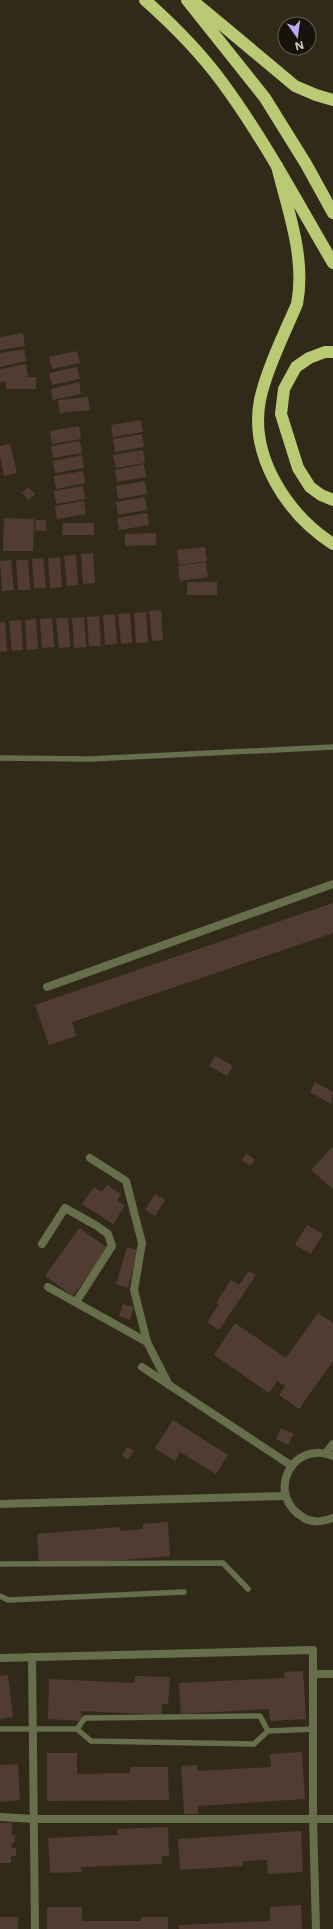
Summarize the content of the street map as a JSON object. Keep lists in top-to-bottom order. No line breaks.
{"north":"bottom"}
